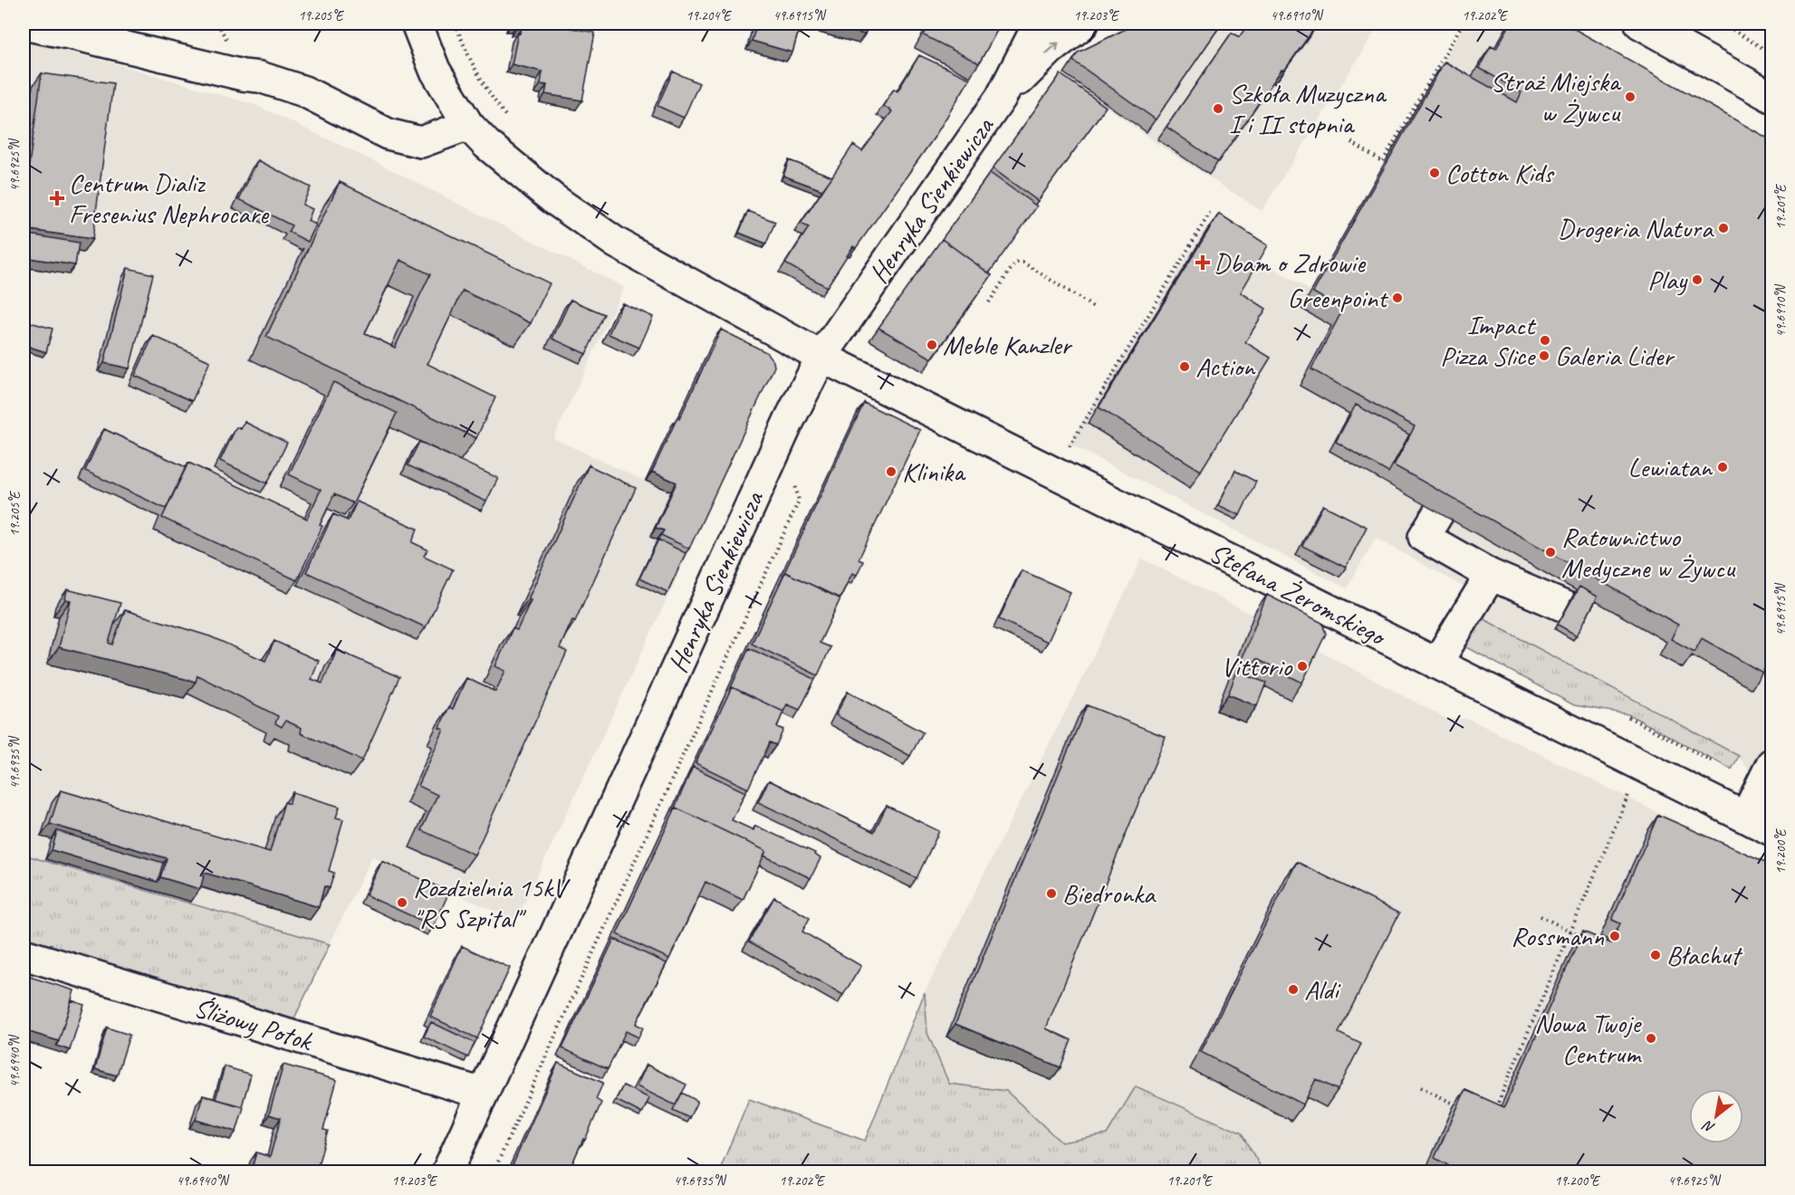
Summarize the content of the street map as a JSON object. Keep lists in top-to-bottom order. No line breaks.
{"streets":{"street":["Henryka Sienkiewicza","Stefana Żeromskiego","Śliżowy Potok"]},"crossings":[["Henryka Sienkiewicza","Stefana Żeromskiego"],["Henryka Sienkiewicza","Śliżowy Potok"]],"places":{"other":["Straż Miejska w Żywcu","Szkoła Muzyczna I i II stopnia","Cotton Kids","Drogeria Natura","Play","Greenpoint","Impact Pizza Slice","Meble Kanzler","Galeria Lider","Action","Lewiatan","Klinika","Ratownictwo Medyczne w Żywcu","Vittorio","Biedronka","Rozdzielnia 15kV \"RS Szpital\"","Rossmann","Błachut","Aldi","Nowa Twoje Centrum"],"health":["Centrum Dializ Fresenius Nephrocare","Dbam o Zdrowie"]},"north":"bottom left","coordinates":["19.205°E","19.204°E","49.6915°N","19.203°E","49.6910°N","19.202°E","49.6925°N","19.201°E","49.6935°N","19.200°E","49.6940°N"]}
